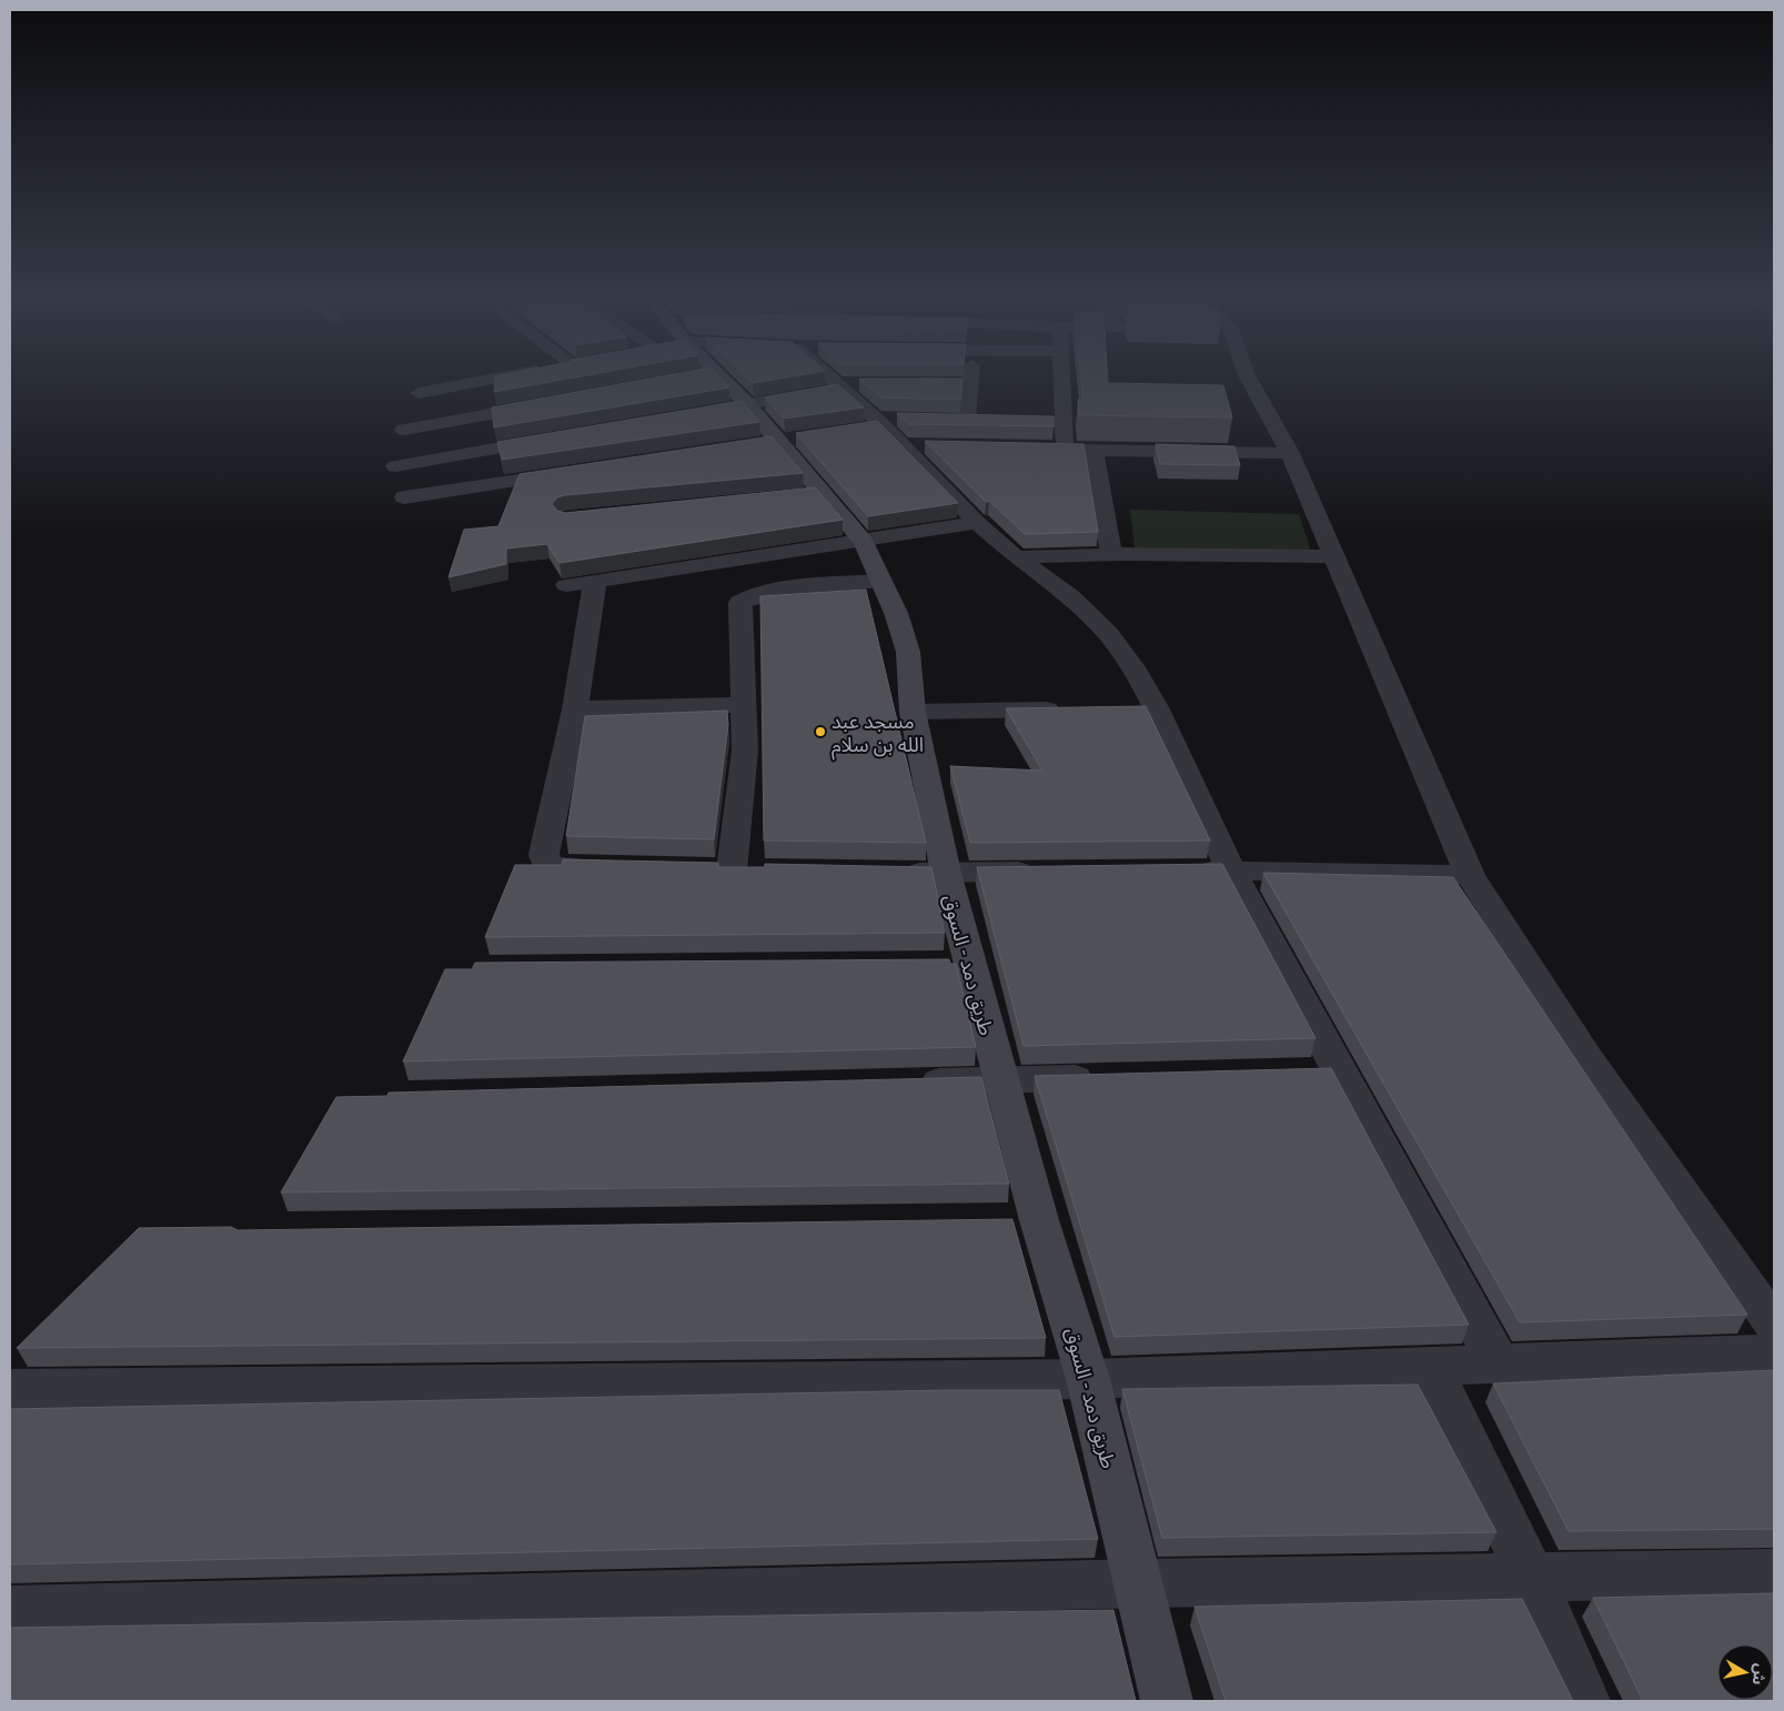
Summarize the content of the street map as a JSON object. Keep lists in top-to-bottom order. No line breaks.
{"streets":{"main road":["طريق دمد - السوق"]},"places":["مسجد عبد الله بن سلام"],"north":"right"}
